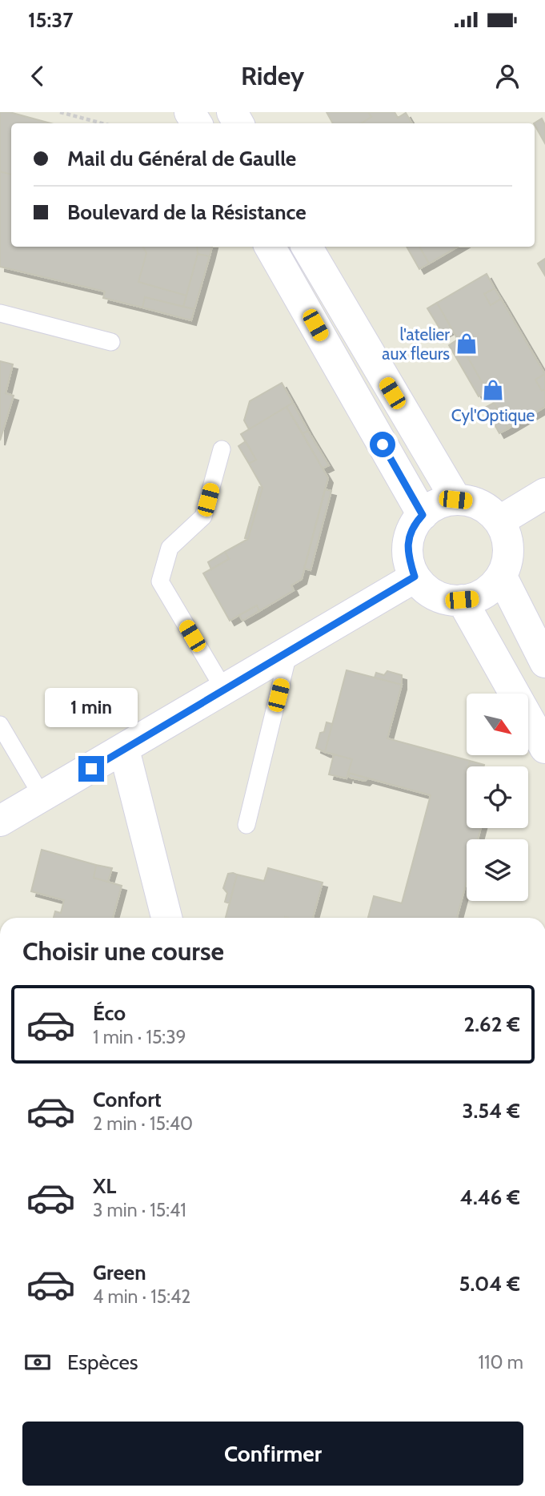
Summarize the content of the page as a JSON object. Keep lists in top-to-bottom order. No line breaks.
{"places":{"shop":["l'atelier aux fleurs","Cyl'Optique"]},"north":"bottom right","page":{"status":"15:37","header":"Ridey","banner":["Mail du Général de Gaulle","Boulevard de la Résistance"],"bubble":"1 min","heading":"Choisir une course","list":[{"name":"Éco","note":"1 min · 15:39","value":"2.62 €"},{"name":"Confort","note":"2 min · 15:40","value":"3.54 €"},{"name":"XL","note":"3 min · 15:41","value":"4.46 €"},{"name":"Green","note":"4 min · 15:42","value":"5.04 €"}],"pay":["Espèces","110 m"],"buttons":"Confirmer"}}
